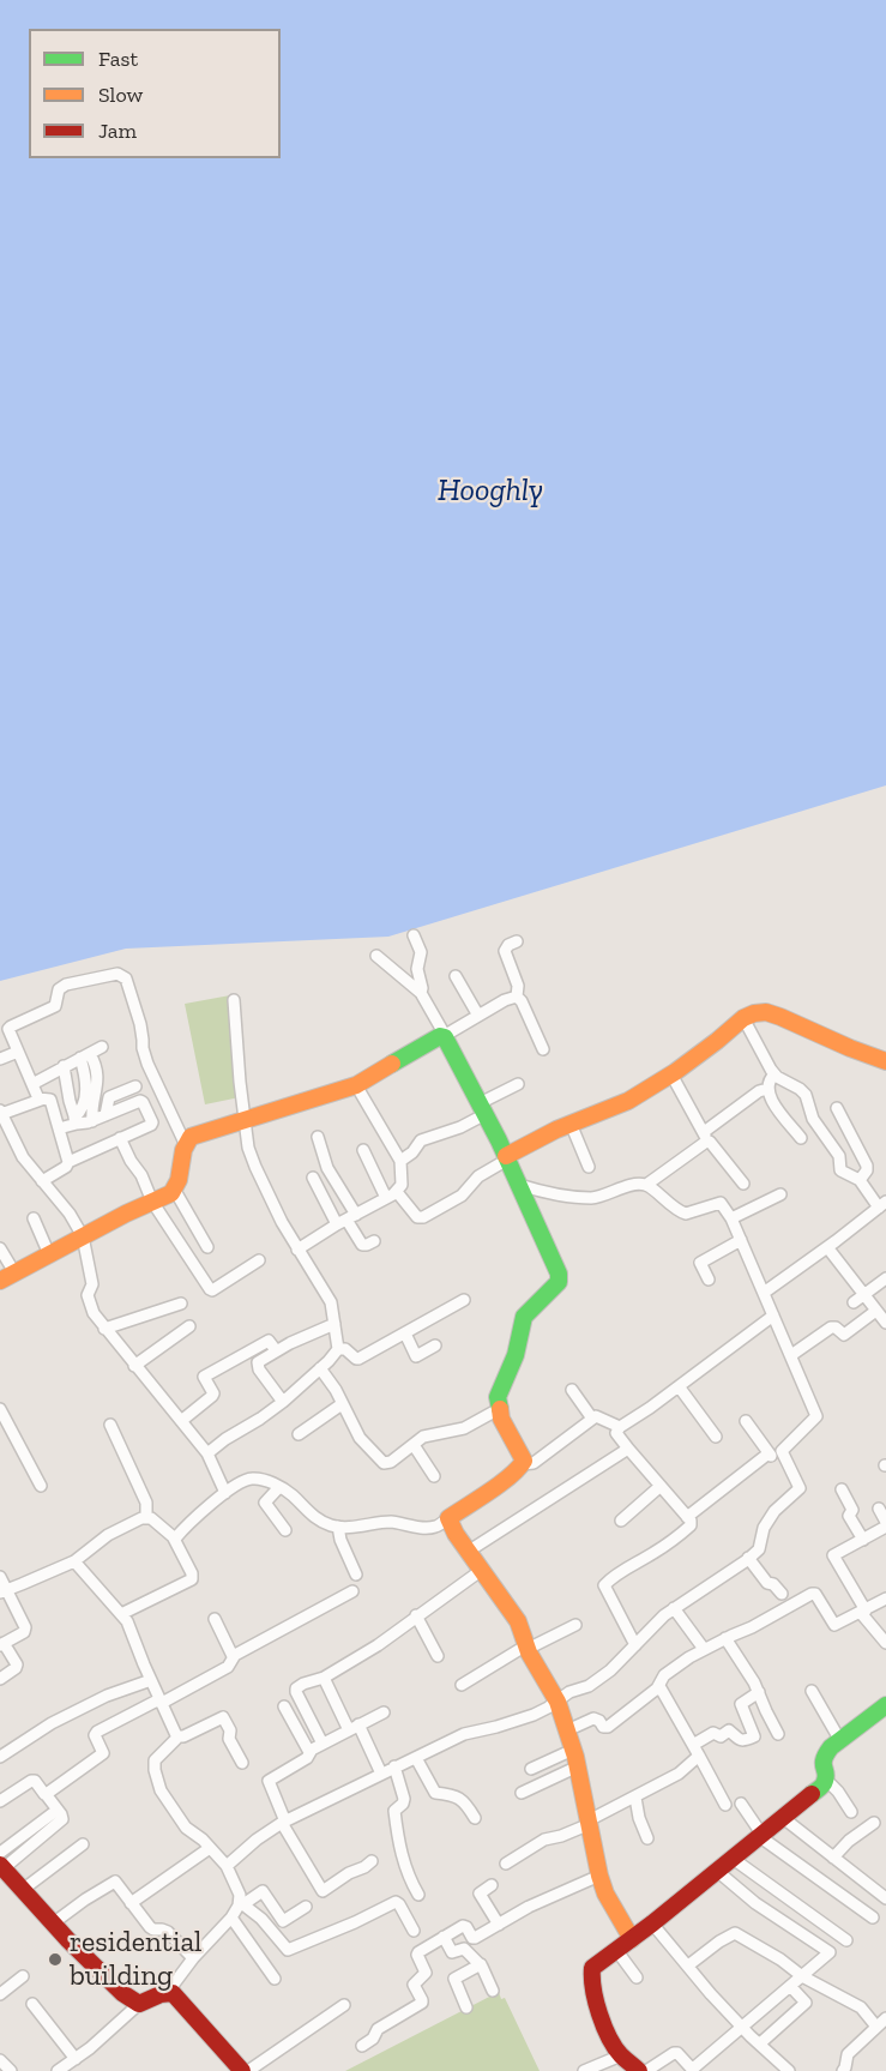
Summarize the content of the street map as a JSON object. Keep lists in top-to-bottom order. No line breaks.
{"water":["Hooghly"],"places":["residential building"],"legend":["Fast","Slow","Jam"]}
